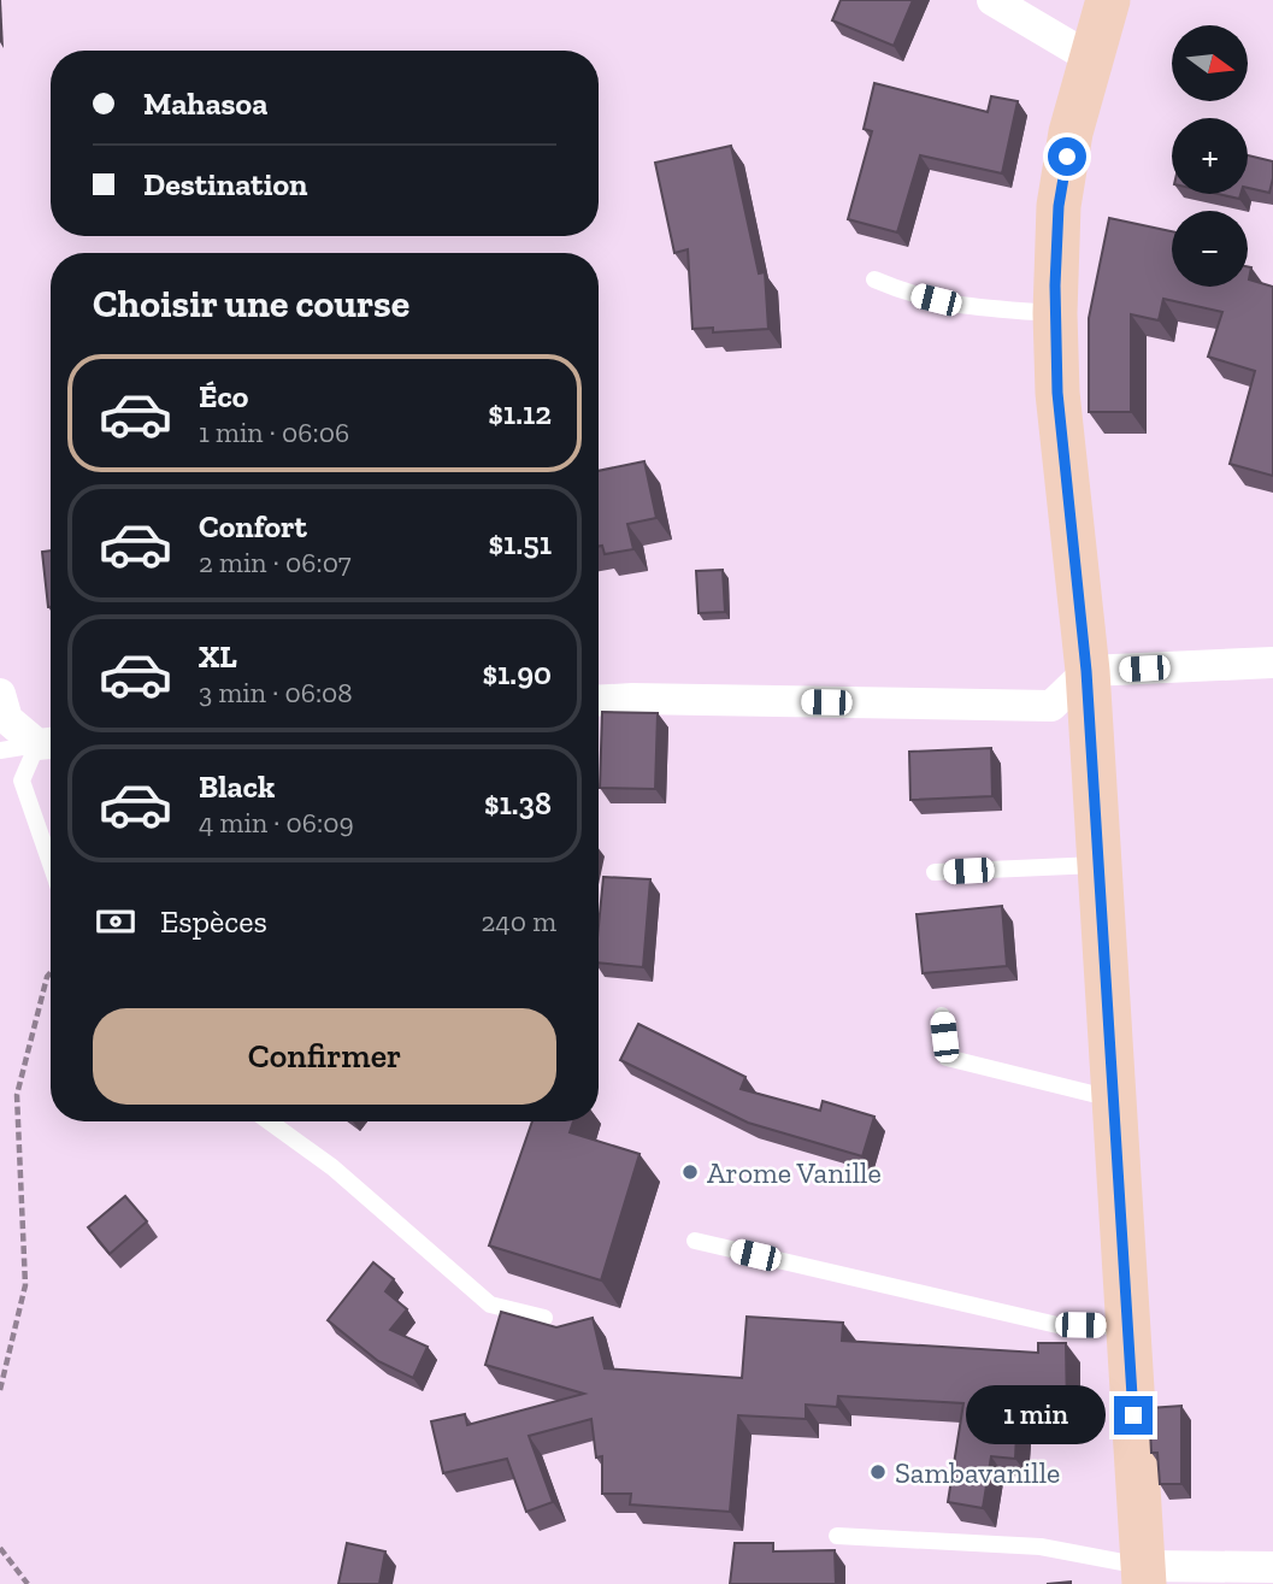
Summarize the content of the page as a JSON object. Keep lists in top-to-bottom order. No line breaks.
{"places":["Arome Vanille","Sambavanille"],"north":"right","page":{"map_buttons":["+","−"],"banner":["Mahasoa","Destination"],"heading":"Choisir une course","list":[{"name":"Éco","note":"1 min · 06:06","value":"$1.12"},{"name":"Confort","note":"2 min · 06:07","value":"$1.51"},{"name":"XL","note":"3 min · 06:08","value":"$1.90"},{"name":"Black","note":"4 min · 06:09","value":"$1.38"}],"pay":["Espèces","240 m"],"buttons":"Confirmer","bubble":"1 min"}}
